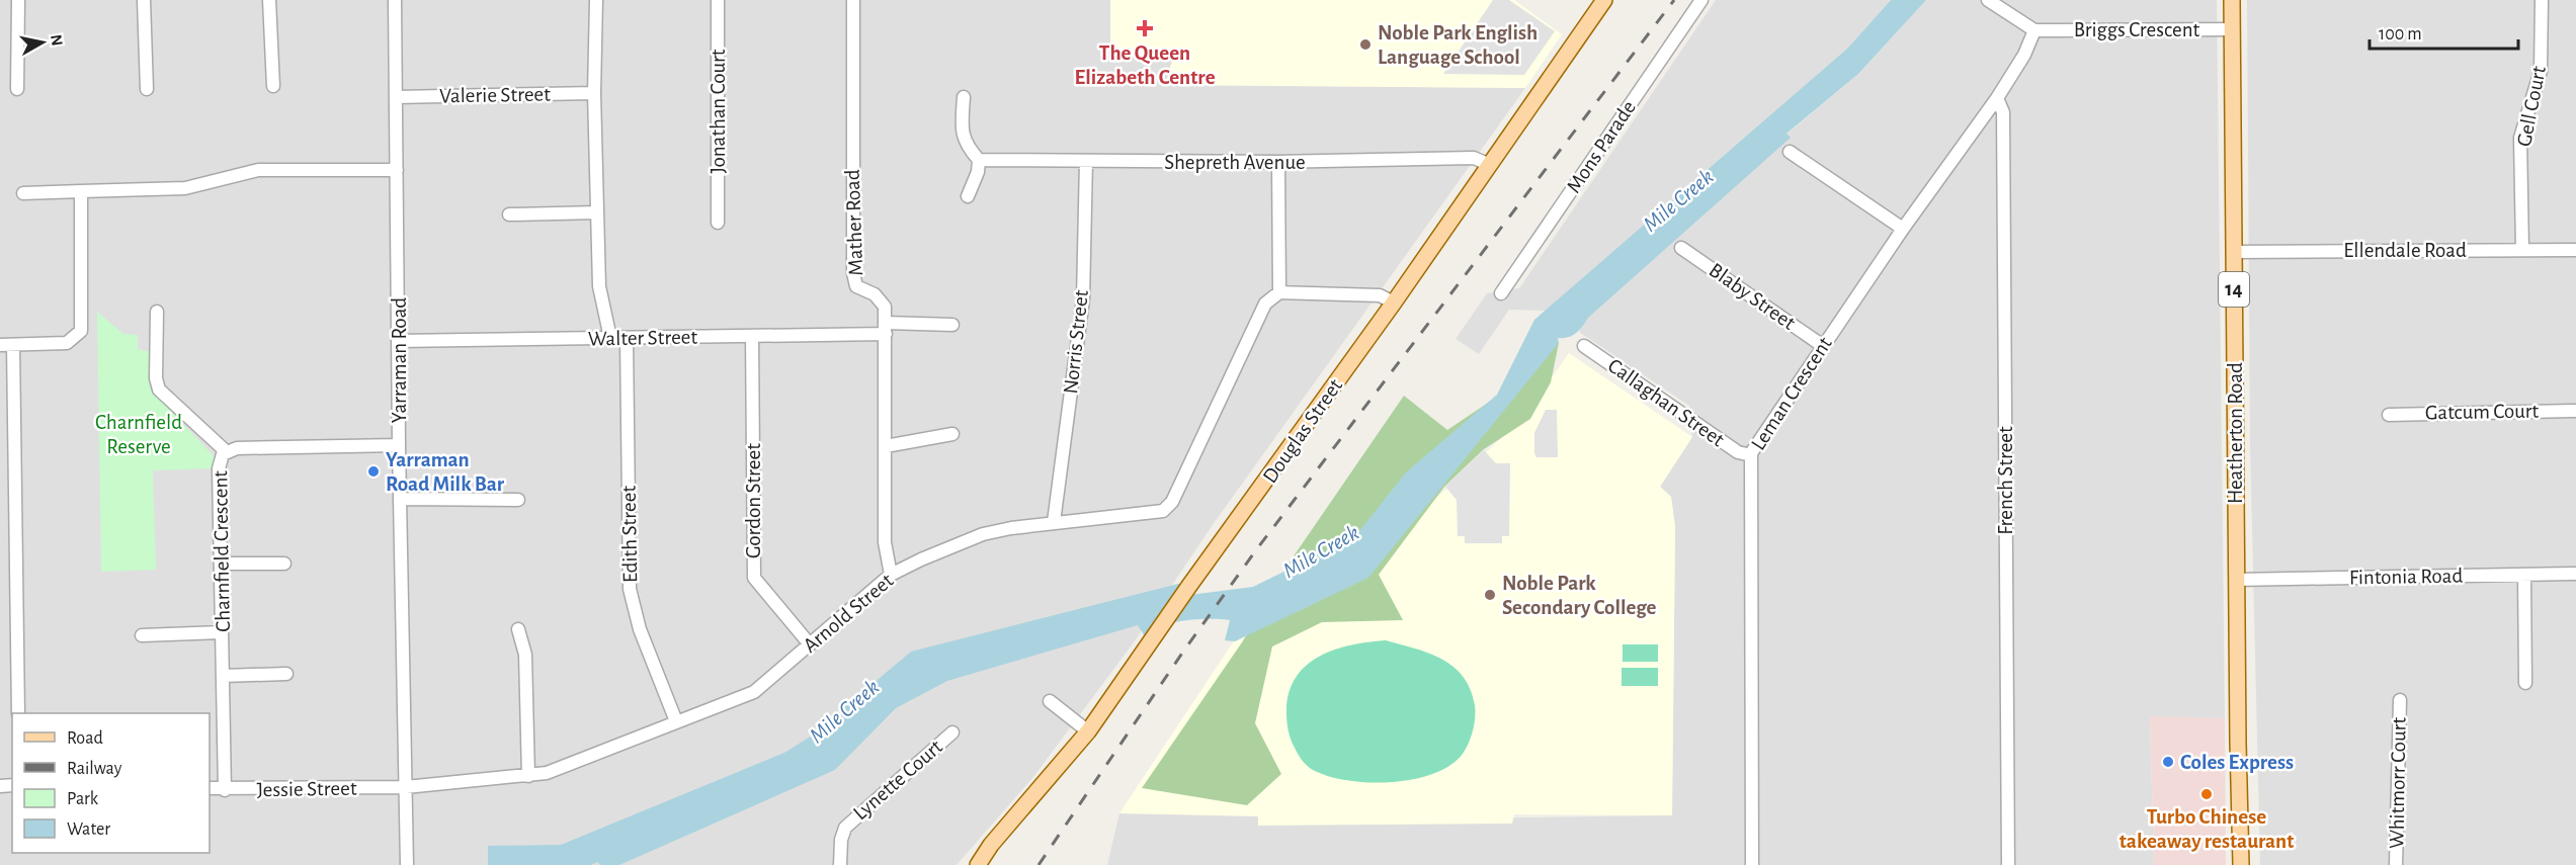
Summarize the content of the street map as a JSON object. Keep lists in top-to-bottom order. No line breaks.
{"streets":{"main road":["14","Douglas Street","Heatherton Road"],"street":["Briggs Crescent","Valerie Street","Gell Court","Jonathan Court","Mons Parade","Shepreth Avenue","Mather Road","Ellendale Road","Blaby Street","Walter Street","Norris Street","Yarraman Road","Leman Crescent","Callaghan Street","Gatcum Court","French Street","Gordon Street","Edith Street","Charnfield Crescent","Fintonia Road","Arnold Street","Lynette Court","Whitmorr Court","Jessie Street"]},"crossings":[["Briggs Crescent","Leman Crescent"],["Briggs Crescent","Heatherton Road"],["Valerie Street","Yarraman Road"],["Gell Court","Ellendale Road"],["Shepreth Avenue","Norris Street"],["Shepreth Avenue","Douglas Street"],["Mather Road","Walter Street"],["Mather Road","Arnold Street"],["Ellendale Road","Heatherton Road"],["Blaby Street","Leman Crescent"],["Walter Street","Yarraman Road"],["Walter Street","Gordon Street"],["Walter Street","Edith Street"],["Norris Street","Arnold Street"],["Yarraman Road","Charnfield Crescent"],["Yarraman Road","Arnold Street"],["Yarraman Road","Jessie Street"],["Leman Crescent","Callaghan Street"],["Leman Crescent","French Street"],["Heatherton Road","Fintonia Road"],["Gordon Street","Arnold Street"],["Edith Street","Arnold Street"],["Charnfield Crescent","Jessie Street"],["Arnold Street","Jessie Street"]],"water":["Mile Creek"],"parks":["Charnfield Reserve"],"places":{"health":["The Queen Elizabeth Centre"],"other":["Noble Park English Language School","Yarraman Road Milk Bar","Noble Park Secondary College","Coles Express","Turbo Chinese takeaway restaurant"]},"legend":["Road","Railway","Park","Water"],"scale_bar":"100 m","north":"right"}
